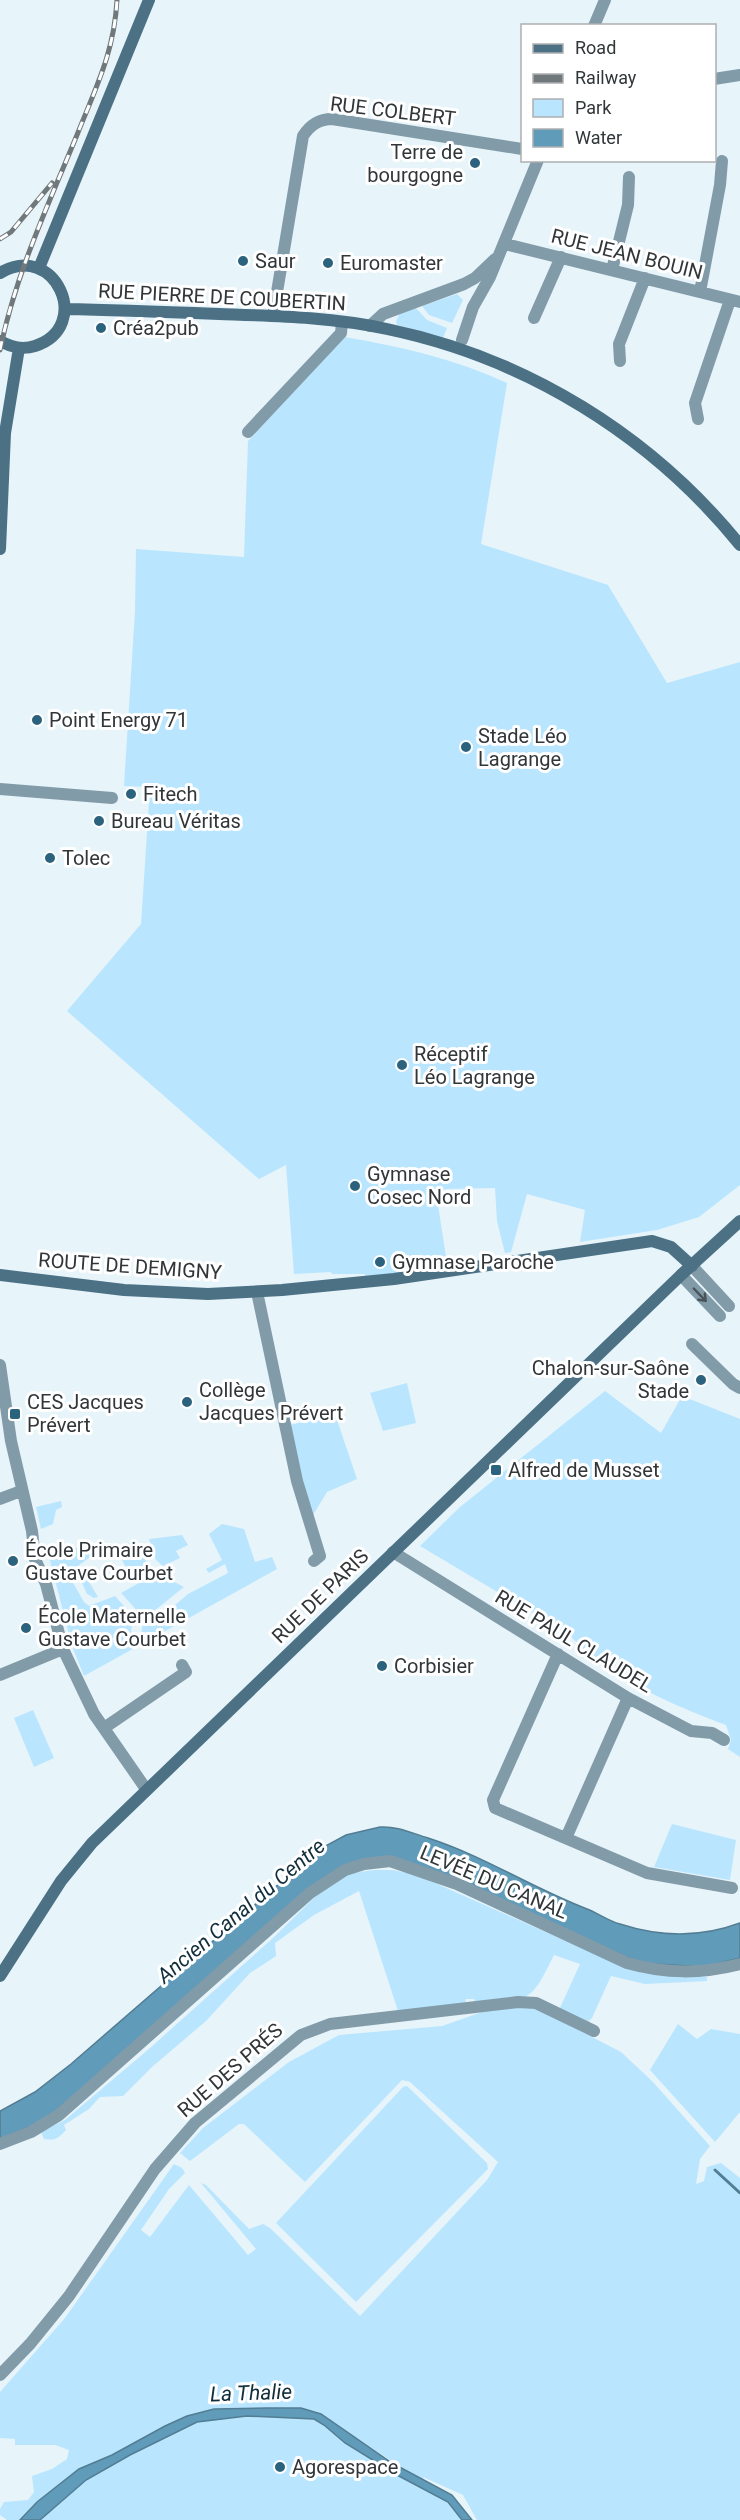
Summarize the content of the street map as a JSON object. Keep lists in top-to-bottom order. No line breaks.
{"streets":{"main road":["RUE PIERRE DE COUBERTIN","ROUTE DE DEMIGNY","RUE DE PARIS"],"street":["RUE COLBERT","RUE JEAN BOUIN","RUE PAUL CLAUDEL","LEVÉE DU CANAL","RUE DES PRÉS"]},"crossings":[["RUE COLBERT","RUE PIERRE DE COUBERTIN"],["ROUTE DE DEMIGNY","RUE DE PARIS"],["RUE DE PARIS","RUE PAUL CLAUDEL"]],"water":["Ancien Canal du Centre","La Thalie"],"places":{"other":["Terre de bourgogne","Saur","Euromaster","Créa2pub","Point Energy 71","Stade Léo Lagrange","Fitech","Bureau Véritas","Tolec","Réceptif Léo Lagrange","Gymnase Cosec Nord","Gymnase Paroche","Chalon-sur-Saône Stade","Collège Jacques Prévert","École Primaire Gustave Courbet","École Maternelle Gustave Courbet","Corbisier","Agorespace"],"transit":["CES Jacques Prévert","Alfred de Musset"]},"legend":["Road","Railway","Park","Water"]}
